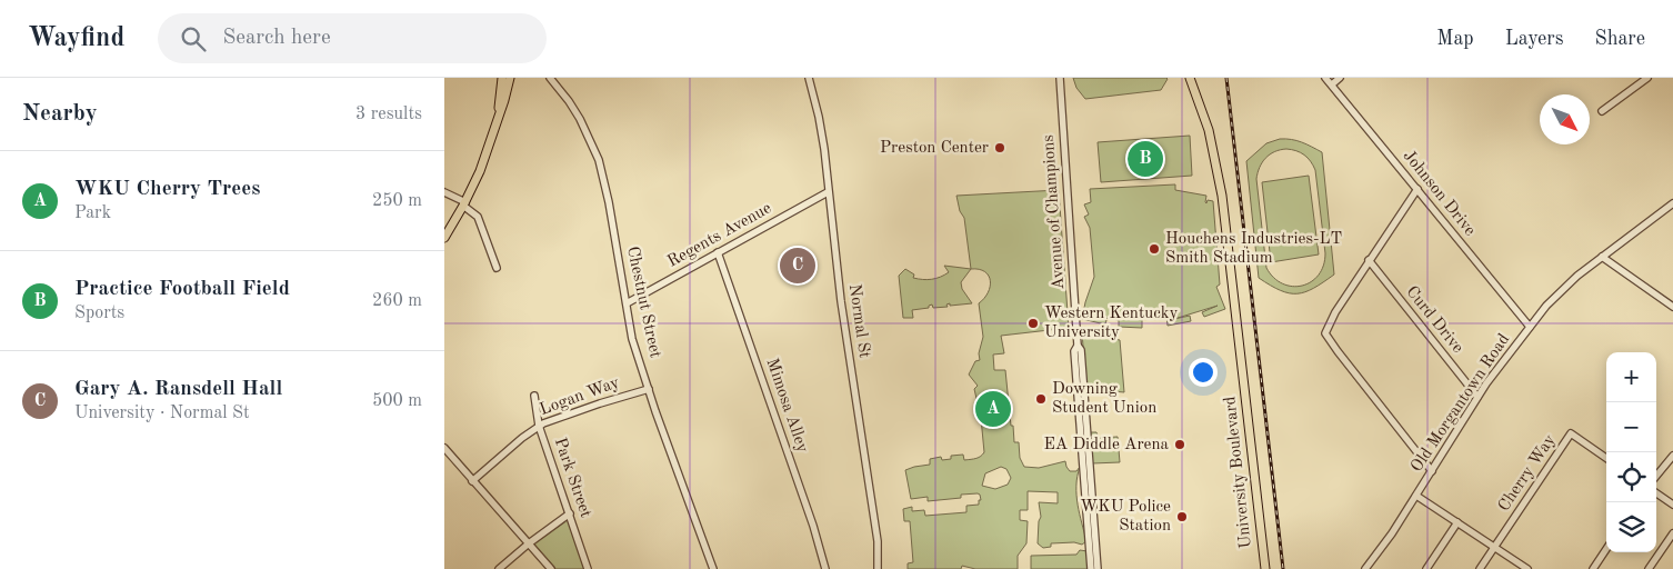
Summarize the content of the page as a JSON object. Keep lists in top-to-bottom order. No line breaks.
{"streets":{"main road":["University Boulevard"],"street":["Johnson Drive","Avenue of Champions","Regents Avenue","Chestnut Street","Curd Drive","Normal St","Logan Way","Old Morgantown Road","Mimosa Alley","Cherry Way","Park Street"]},"crossings":[["Johnson Drive","Old Morgantown Road"],["Regents Avenue","Chestnut Street"],["Regents Avenue","Normal St"],["Regents Avenue","Mimosa Alley"],["Chestnut Street","Logan Way"],["Curd Drive","Old Morgantown Road"],["Logan Way","Park Street"]],"places":["Preston Center","Houchens Industries-LT Smith Stadium","Western Kentucky University","Downing Student Union","EA Diddle Arena","WKU Police Station"],"north":"bottom right","page":{"header":"Wayfind","search":"Search here","nav":["Map","Layers","Share"],"heading":["Nearby","3 results"],"pins":["B","C","A"],"list":[{"mark":"A","name":"WKU Cherry Trees","note":"Park","value":"250 m"},{"mark":"B","name":"Practice Football Field","note":"Sports","value":"260 m"},{"mark":"C","name":"Gary A. Ransdell Hall","note":"University · Normal St","value":"500 m"}],"map_buttons":["+","−"]}}
